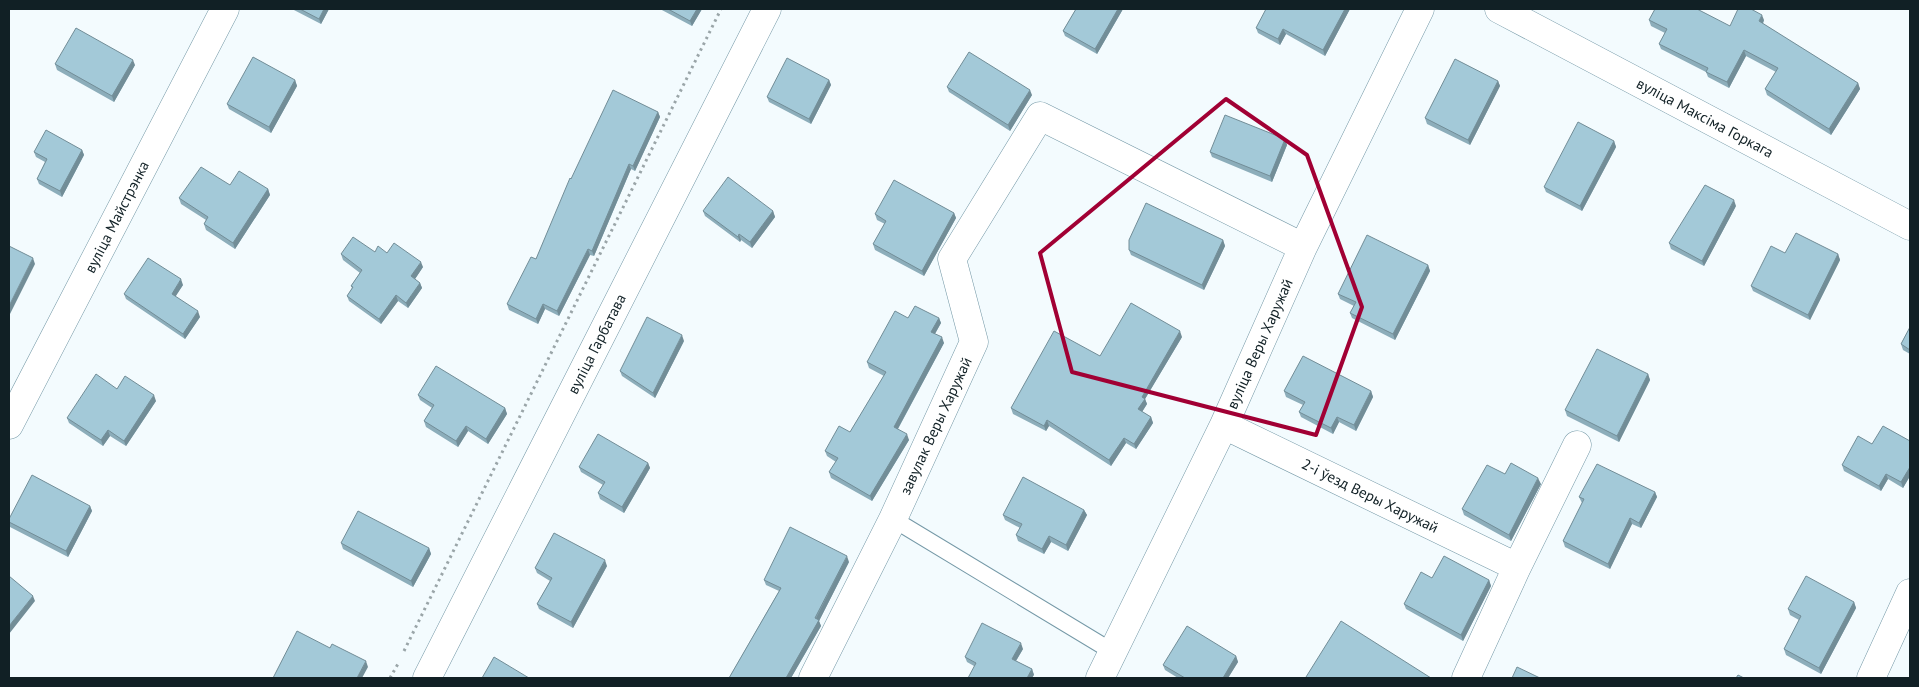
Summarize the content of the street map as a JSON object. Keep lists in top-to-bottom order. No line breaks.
{"streets":{"street":["вуліца Максіма Горкага","вуліца Майстрэнка","вуліца Гарбатава","вуліца Веры Харужай","завулак Веры Харужай","2-і ўезд Веры Харужай"]},"crossings":[["вуліца Веры Харужай","завулак Веры Харужай"],["вуліца Веры Харужай","2-і ўезд Веры Харужай"]]}
